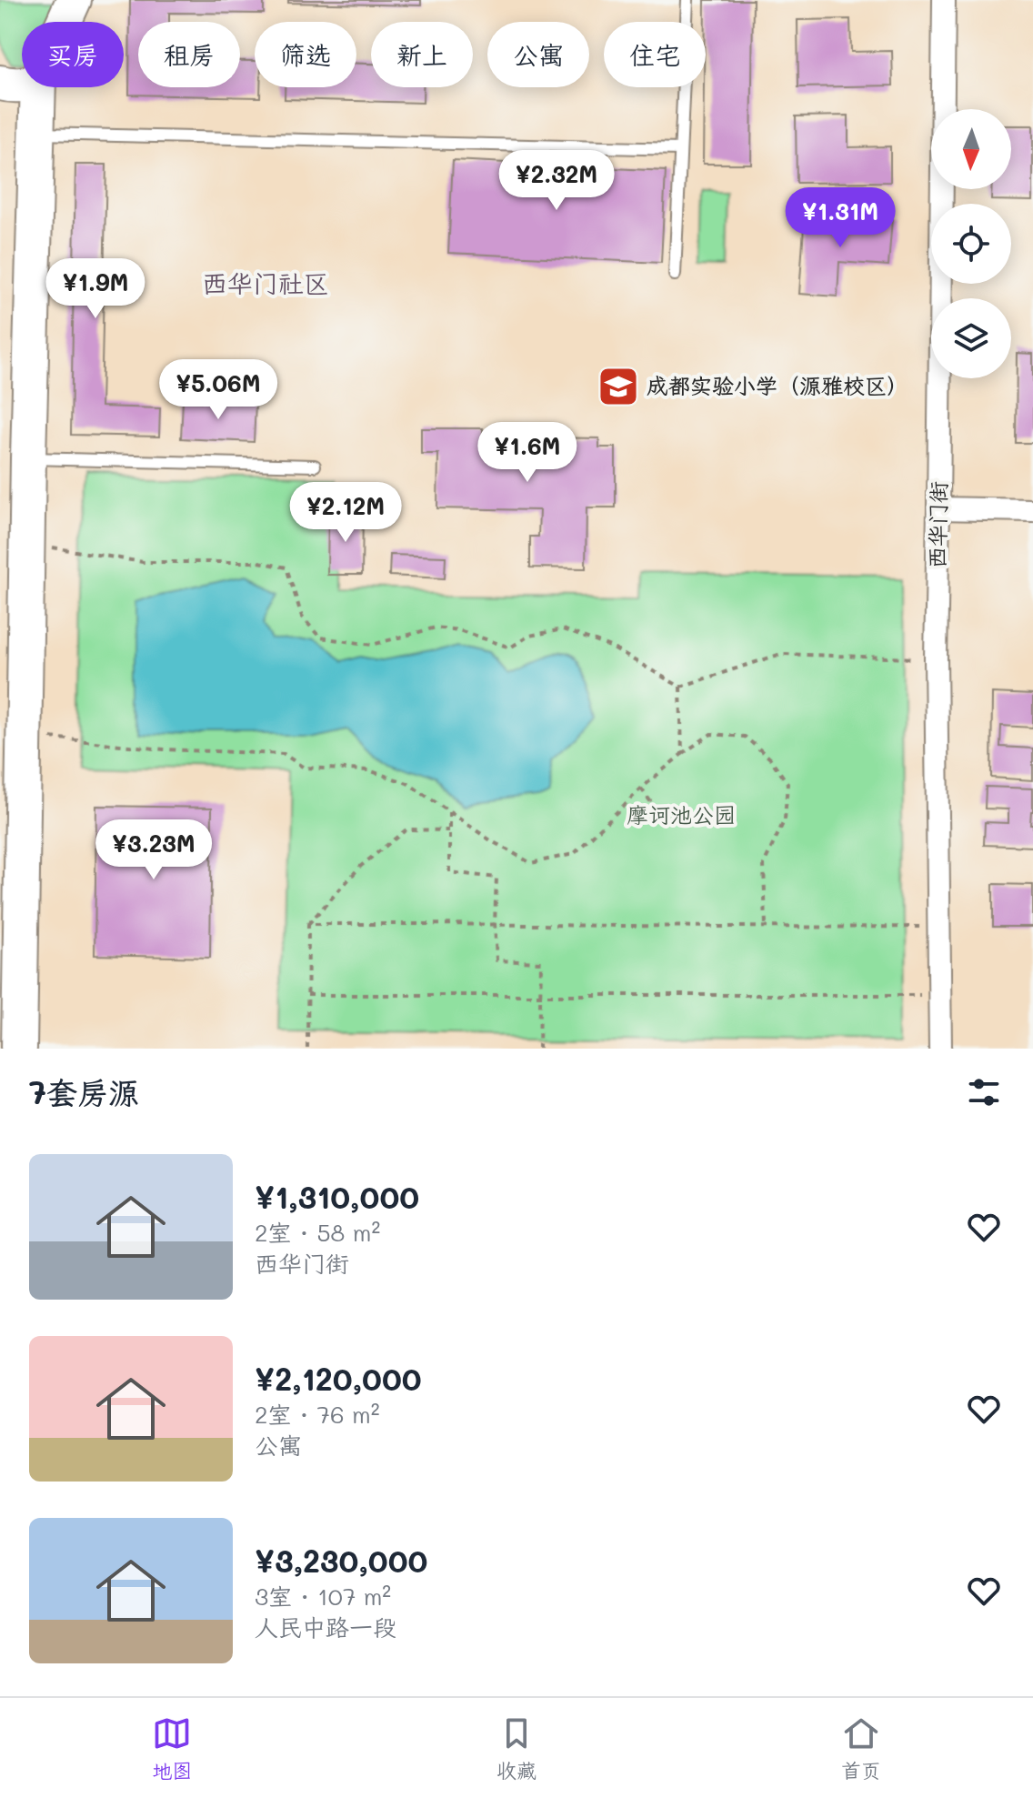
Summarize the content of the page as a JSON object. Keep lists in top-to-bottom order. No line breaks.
{"streets":{"street":["西华门街"]},"districts":["西华门社区"],"parks":["摩诃池公园"],"places":{"school or university":["成都实验小学（源雅校区）"]},"north":"bottom","page":{"chip":["买房","租房","筛选","新上","公寓","住宅"],"price":["¥2.32M","¥1.31M","¥1.9M","¥5.06M","¥1.6M","¥2.12M","¥3.23M"],"heading":"7套房源","list":[{"name":"¥1,310,000","note":"2室 · 58 m² · 西华门街"},{"name":"¥2,120,000","note":"2室 · 76 m² · 公寓"},{"name":"¥3,230,000","note":"3室 · 107 m² · 人民中路一段"}],"tabs":["地图","收藏","首页"]}}
